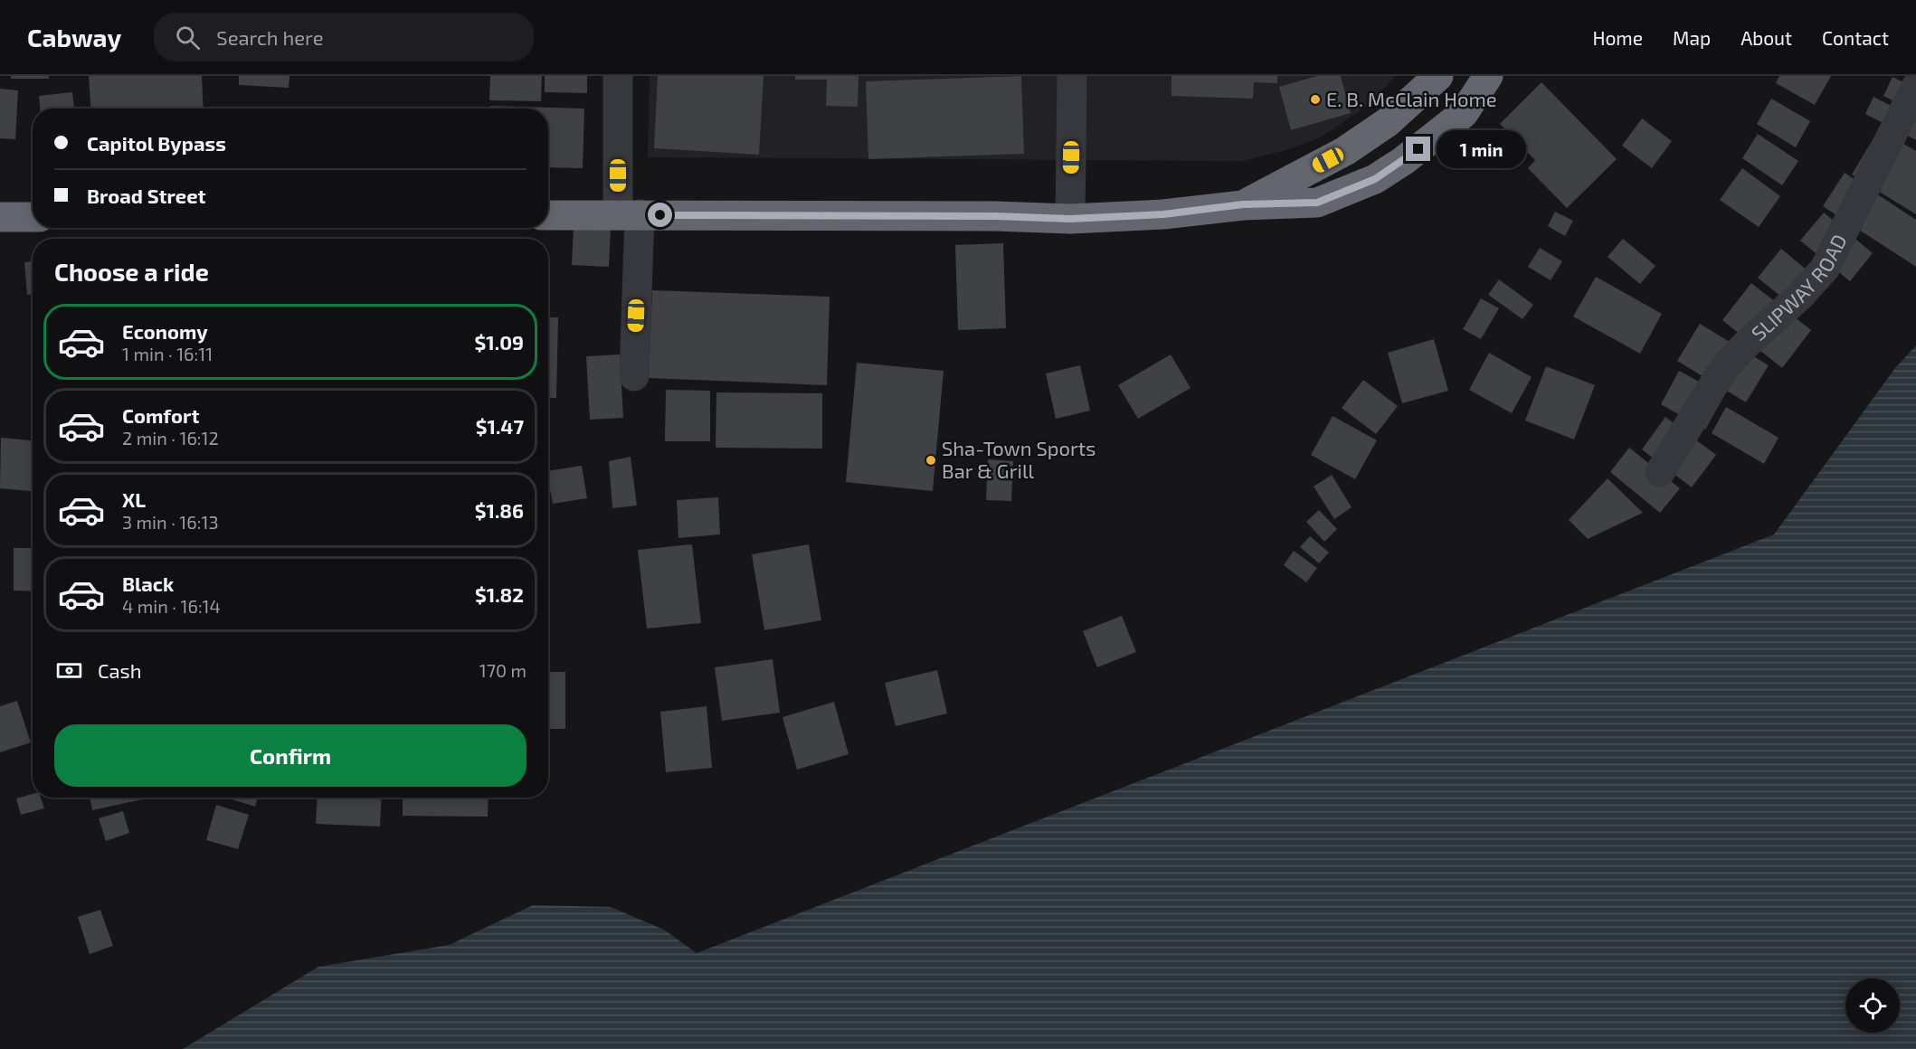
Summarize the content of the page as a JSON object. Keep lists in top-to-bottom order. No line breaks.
{"streets":{"street":["SLIPWAY ROAD"]},"places":["E. B. McClain Home","Sha-Town Sports Bar & Grill"],"page":{"header":"Cabway","search":"Search here","nav":["Home","Map","About","Contact"],"banner":["Capitol Bypass","Broad Street"],"bubble":"1 min","heading":"Choose a ride","list":[{"name":"Economy","note":"1 min · 16:11","value":"$1.09"},{"name":"Comfort","note":"2 min · 16:12","value":"$1.47"},{"name":"XL","note":"3 min · 16:13","value":"$1.86"},{"name":"Black","note":"4 min · 16:14","value":"$1.82"}],"pay":["Cash","170 m"],"buttons":"Confirm"}}
